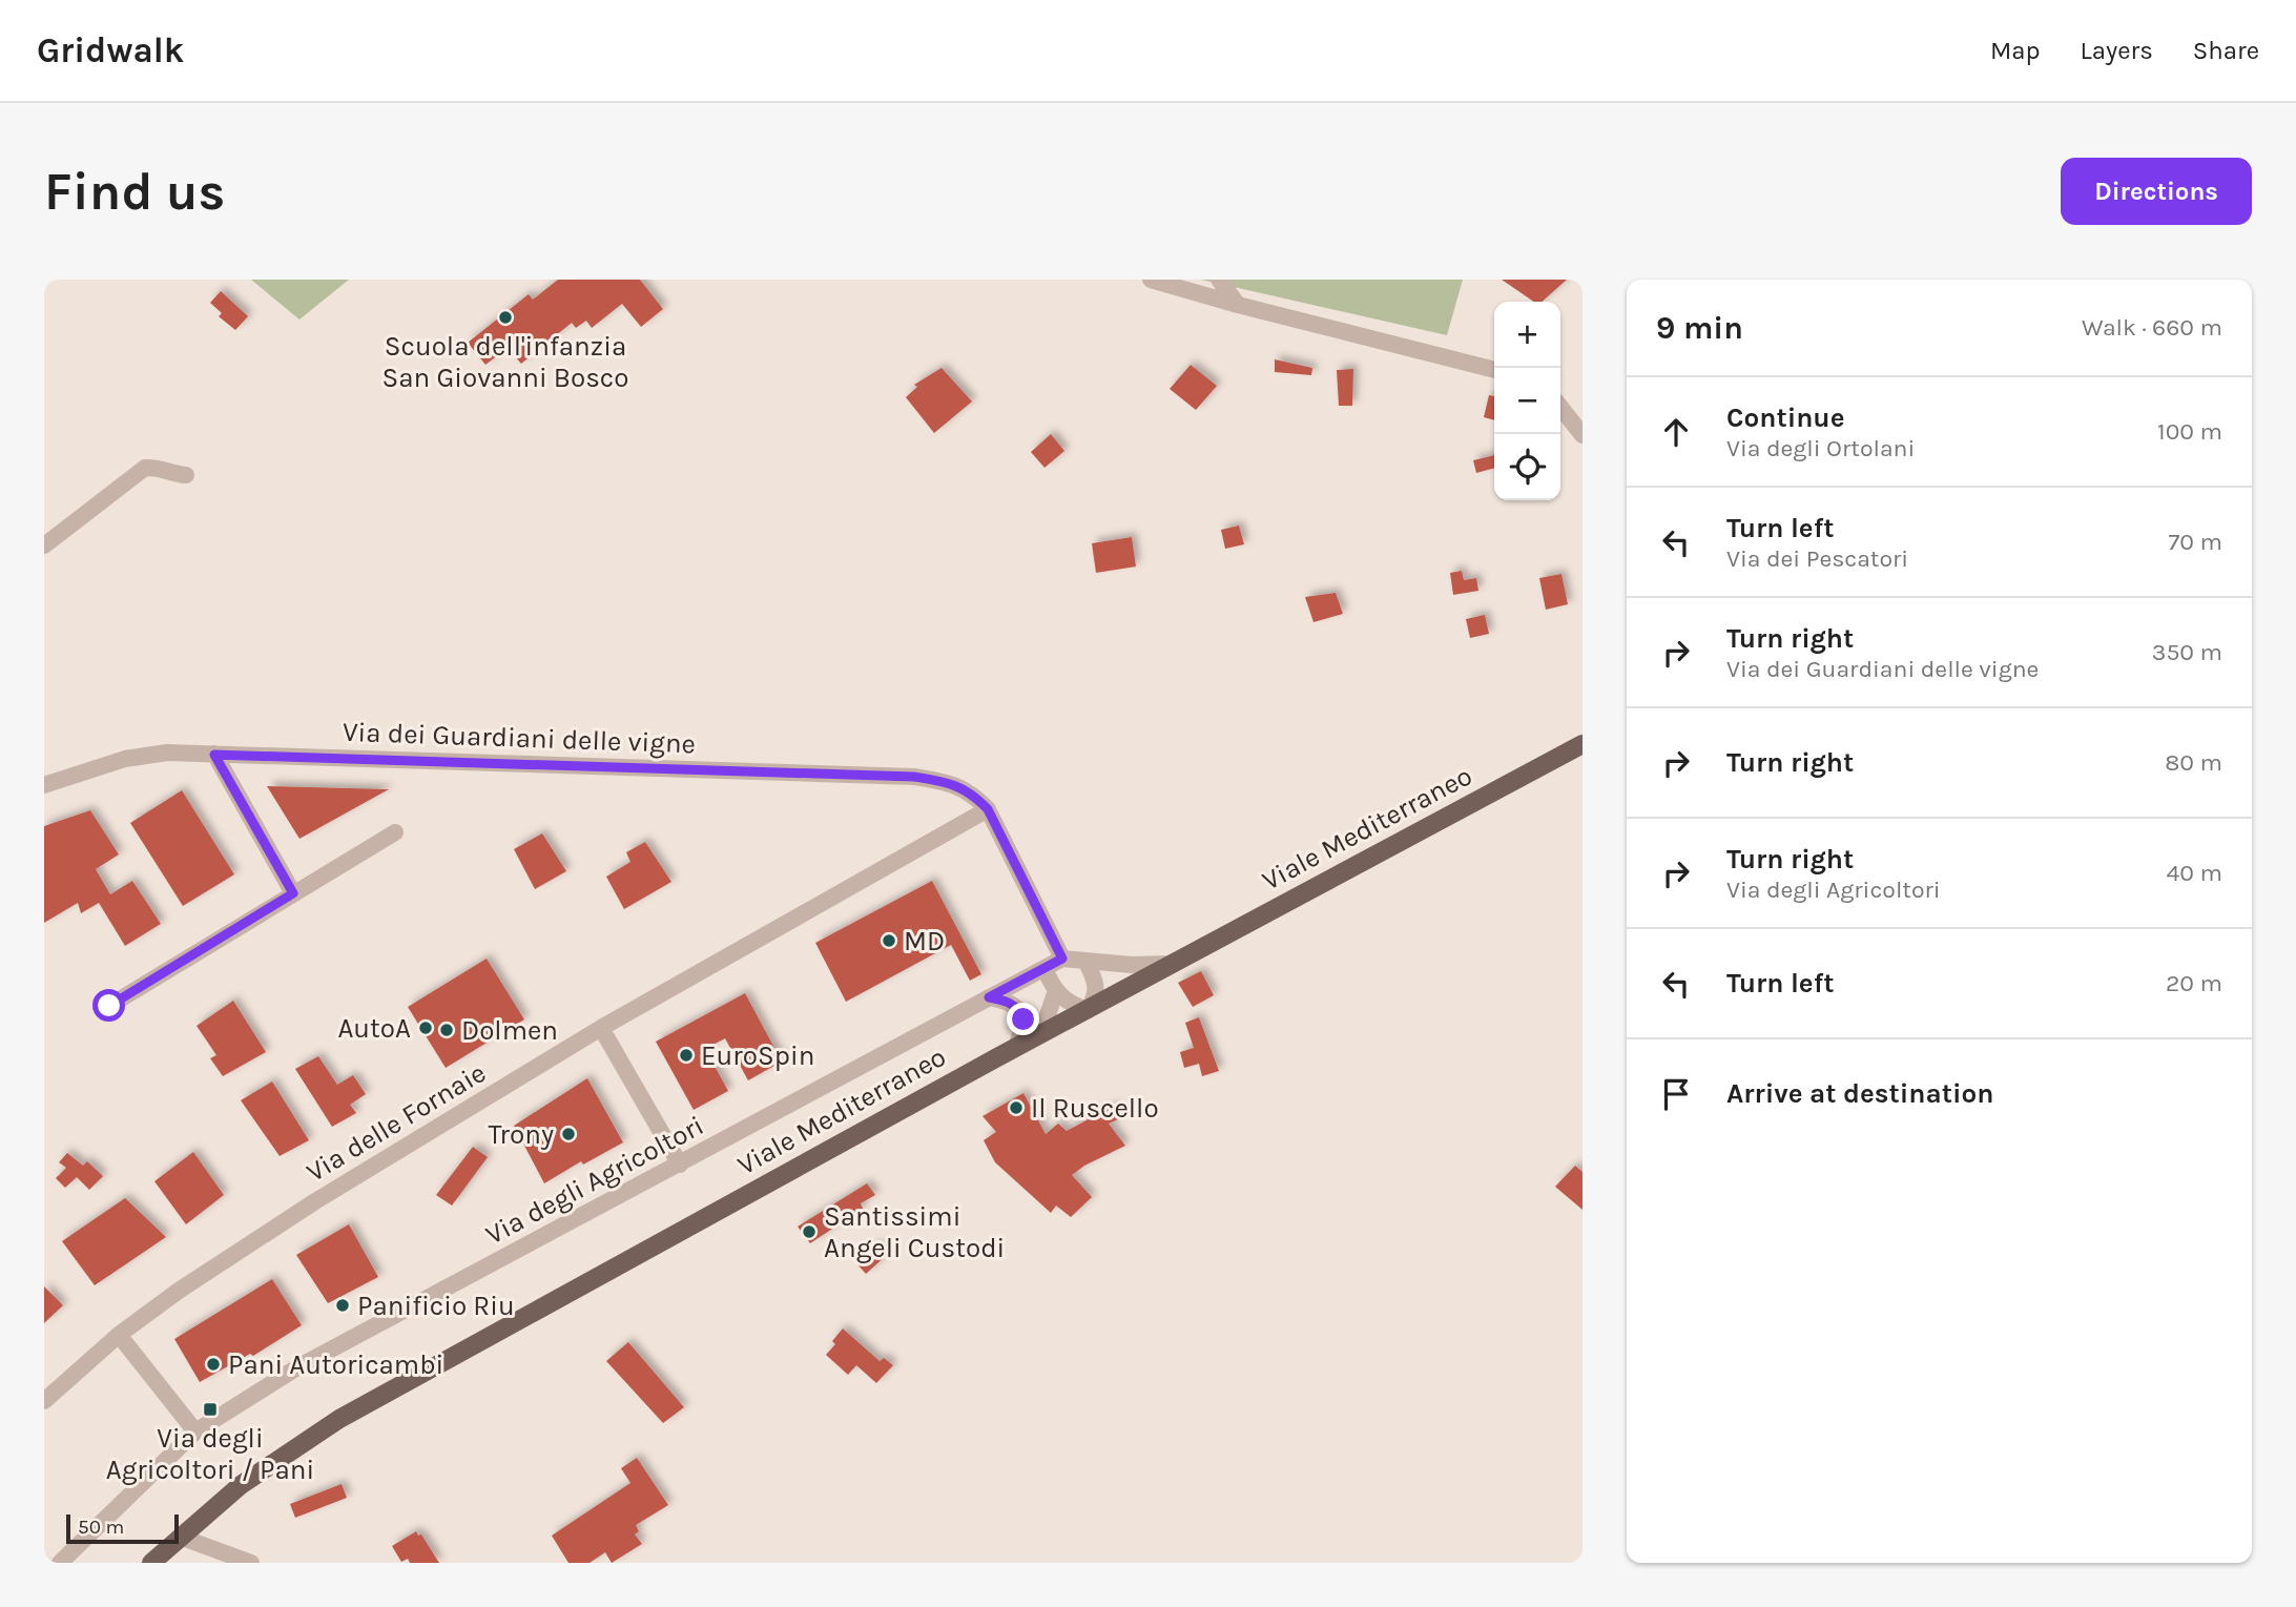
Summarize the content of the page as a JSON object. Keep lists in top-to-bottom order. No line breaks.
{"streets":{"main road":["Viale Mediterraneo"],"street":["Via dei Guardiani delle vigne","Via delle Fornaie","Via degli Agricoltori"]},"crossings":[["Via dei Guardiani delle vigne","Via delle Fornaie"],["Viale Mediterraneo","Via degli Agricoltori"]],"places":{"other":["Scuola dell'infanzia San Giovanni Bosco","MD","AutoA","Dolmen","EuroSpin","Il Ruscello","Trony","Santissimi Angeli Custodi","Panificio Riu","Pani Autoricambi"],"transit":["Via degli Agricoltori / Pani"]},"scale_bar":"50 m","page":{"header":"Gridwalk","nav":["Map","Layers","Share"],"buttons":"Directions","title":"Find us","heading":["9 min","Walk · 660 m"],"map_buttons":["+","−"],"list":[["Continue","Via degli Ortolani","100 m"],["Turn left","Via dei Pescatori","70 m"],["Turn right","Via dei Guardiani delle vigne","350 m"],["Turn right","80 m"],["Turn right","Via degli Agricoltori","40 m"],["Turn left","20 m"],"Arrive at destination"],"scale":"50 m"}}
